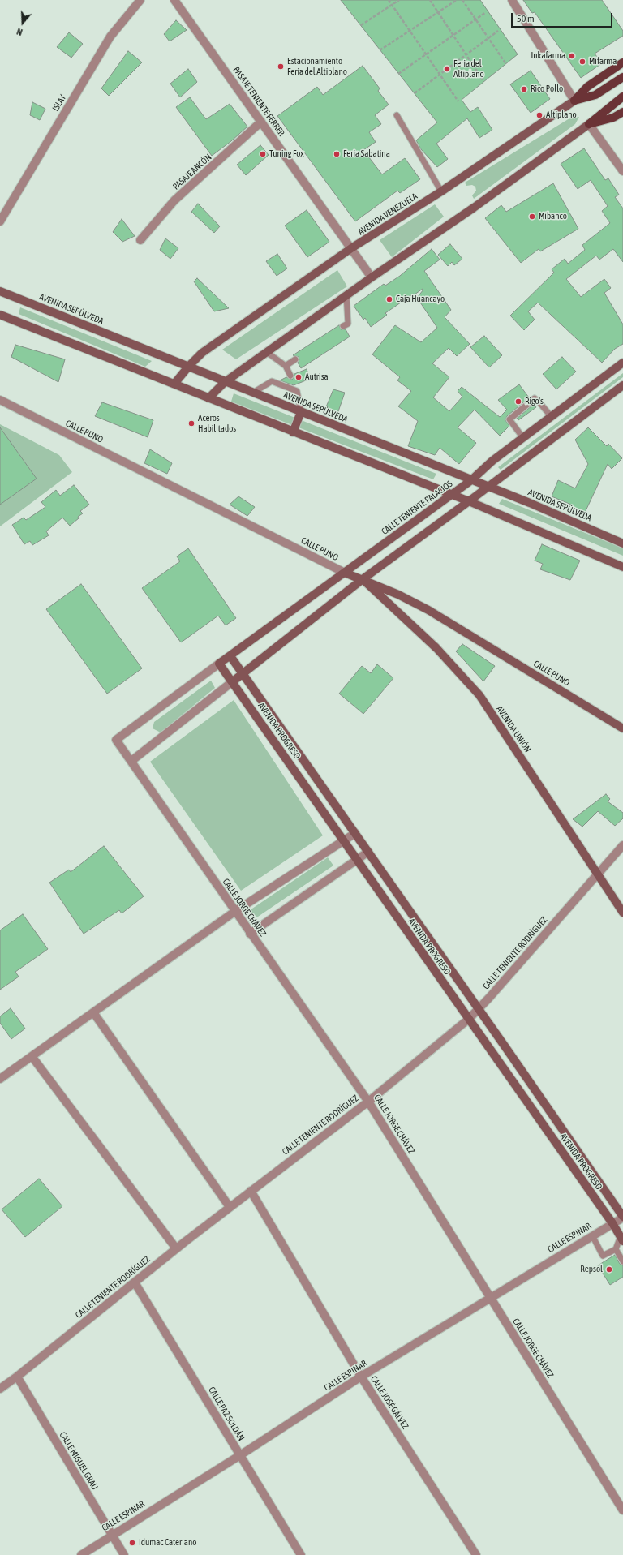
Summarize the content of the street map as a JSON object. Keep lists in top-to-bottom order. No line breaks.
{"streets":{"main road":["AVENIDA VENEZUELA"],"street":["PASAJE TENIENTE FERRER","ISLAY","PASAJE ANCÓN","AVENIDA SEPÚLVEDA","CALLE PUNO","CALLE TENIENTE PALACIOS","AVENIDA UNIÓN","AVENIDA PROGRESO","CALLE JORGE CHÁVEZ","CALLE TENIENTE RODRÍGUEZ","CALLE ESPINAR","CALLE JOSÉ GÁLVEZ","CALLE PAZ SOLDÁN","CALLE MIGUEL GRAU"]},"crossings":[["PASAJE TENIENTE FERRER","PASAJE ANCÓN"],["PASAJE TENIENTE FERRER","AVENIDA VENEZUELA"],["AVENIDA VENEZUELA","AVENIDA SEPÚLVEDA"],["AVENIDA SEPÚLVEDA","CALLE TENIENTE PALACIOS"],["CALLE PUNO","CALLE TENIENTE PALACIOS"],["CALLE PUNO","AVENIDA UNIÓN"],["CALLE TENIENTE PALACIOS","AVENIDA PROGRESO"],["CALLE TENIENTE PALACIOS","CALLE JORGE CHÁVEZ"],["AVENIDA UNIÓN","CALLE TENIENTE RODRÍGUEZ"],["AVENIDA PROGRESO","CALLE JORGE CHÁVEZ"],["AVENIDA PROGRESO","CALLE TENIENTE RODRÍGUEZ"],["AVENIDA PROGRESO","CALLE ESPINAR"],["CALLE JORGE CHÁVEZ","CALLE TENIENTE RODRÍGUEZ"],["CALLE JORGE CHÁVEZ","CALLE ESPINAR"],["CALLE TENIENTE RODRÍGUEZ","CALLE JOSÉ GÁLVEZ"],["CALLE TENIENTE RODRÍGUEZ","CALLE PAZ SOLDÁN"],["CALLE TENIENTE RODRÍGUEZ","CALLE MIGUEL GRAU"],["CALLE ESPINAR","CALLE JOSÉ GÁLVEZ"],["CALLE ESPINAR","CALLE PAZ SOLDÁN"],["CALLE ESPINAR","CALLE MIGUEL GRAU"]],"places":["Inkafarma","Mifarma","Estacionamiento Feria del Altiplano","Feria del Altiplano","Rico Pollo","Altiplano","Tuning Fox","Feria Sabatina","Mibanco","Caja Huancayo","Autrisa","Rigo's","Aceros Habilitados","Repsol","Idumac Cateriano"],"scale_bar":"50 m","north":"bottom"}
